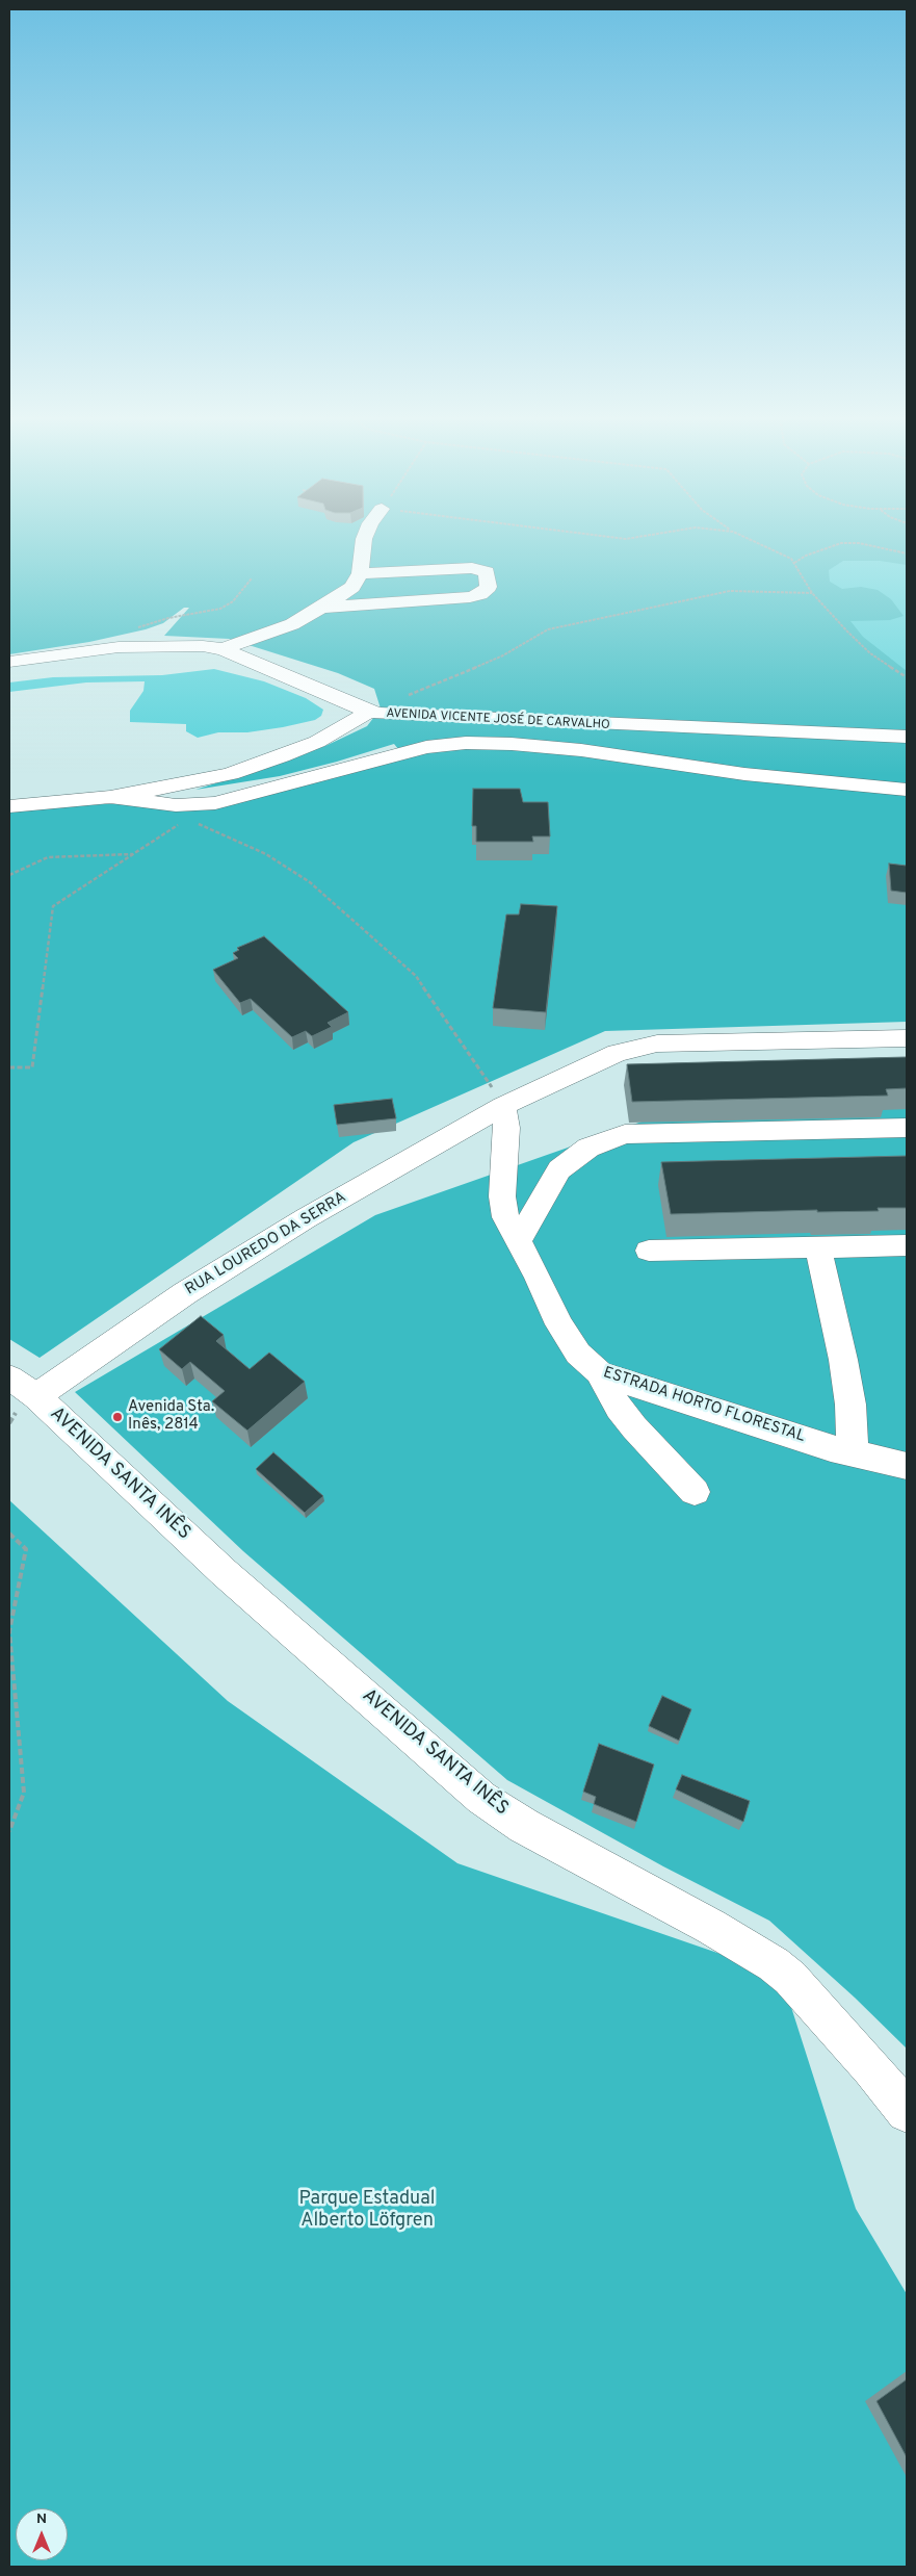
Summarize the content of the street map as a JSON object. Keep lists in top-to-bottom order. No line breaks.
{"streets":{"street":["AVENIDA VICENTE JOSÉ DE CARVALHO","RUA LOUREDO DA SERRA","ESTRADA HORTO FLORESTAL","AVENIDA SANTA INÊS"]},"crossings":[["RUA LOUREDO DA SERRA","ESTRADA HORTO FLORESTAL"],["RUA LOUREDO DA SERRA","AVENIDA SANTA INÊS"]],"parks":["Parque Estadual Alberto Löfgren"],"places":["Avenida Sta. Inês, 2814"],"north":"top"}
